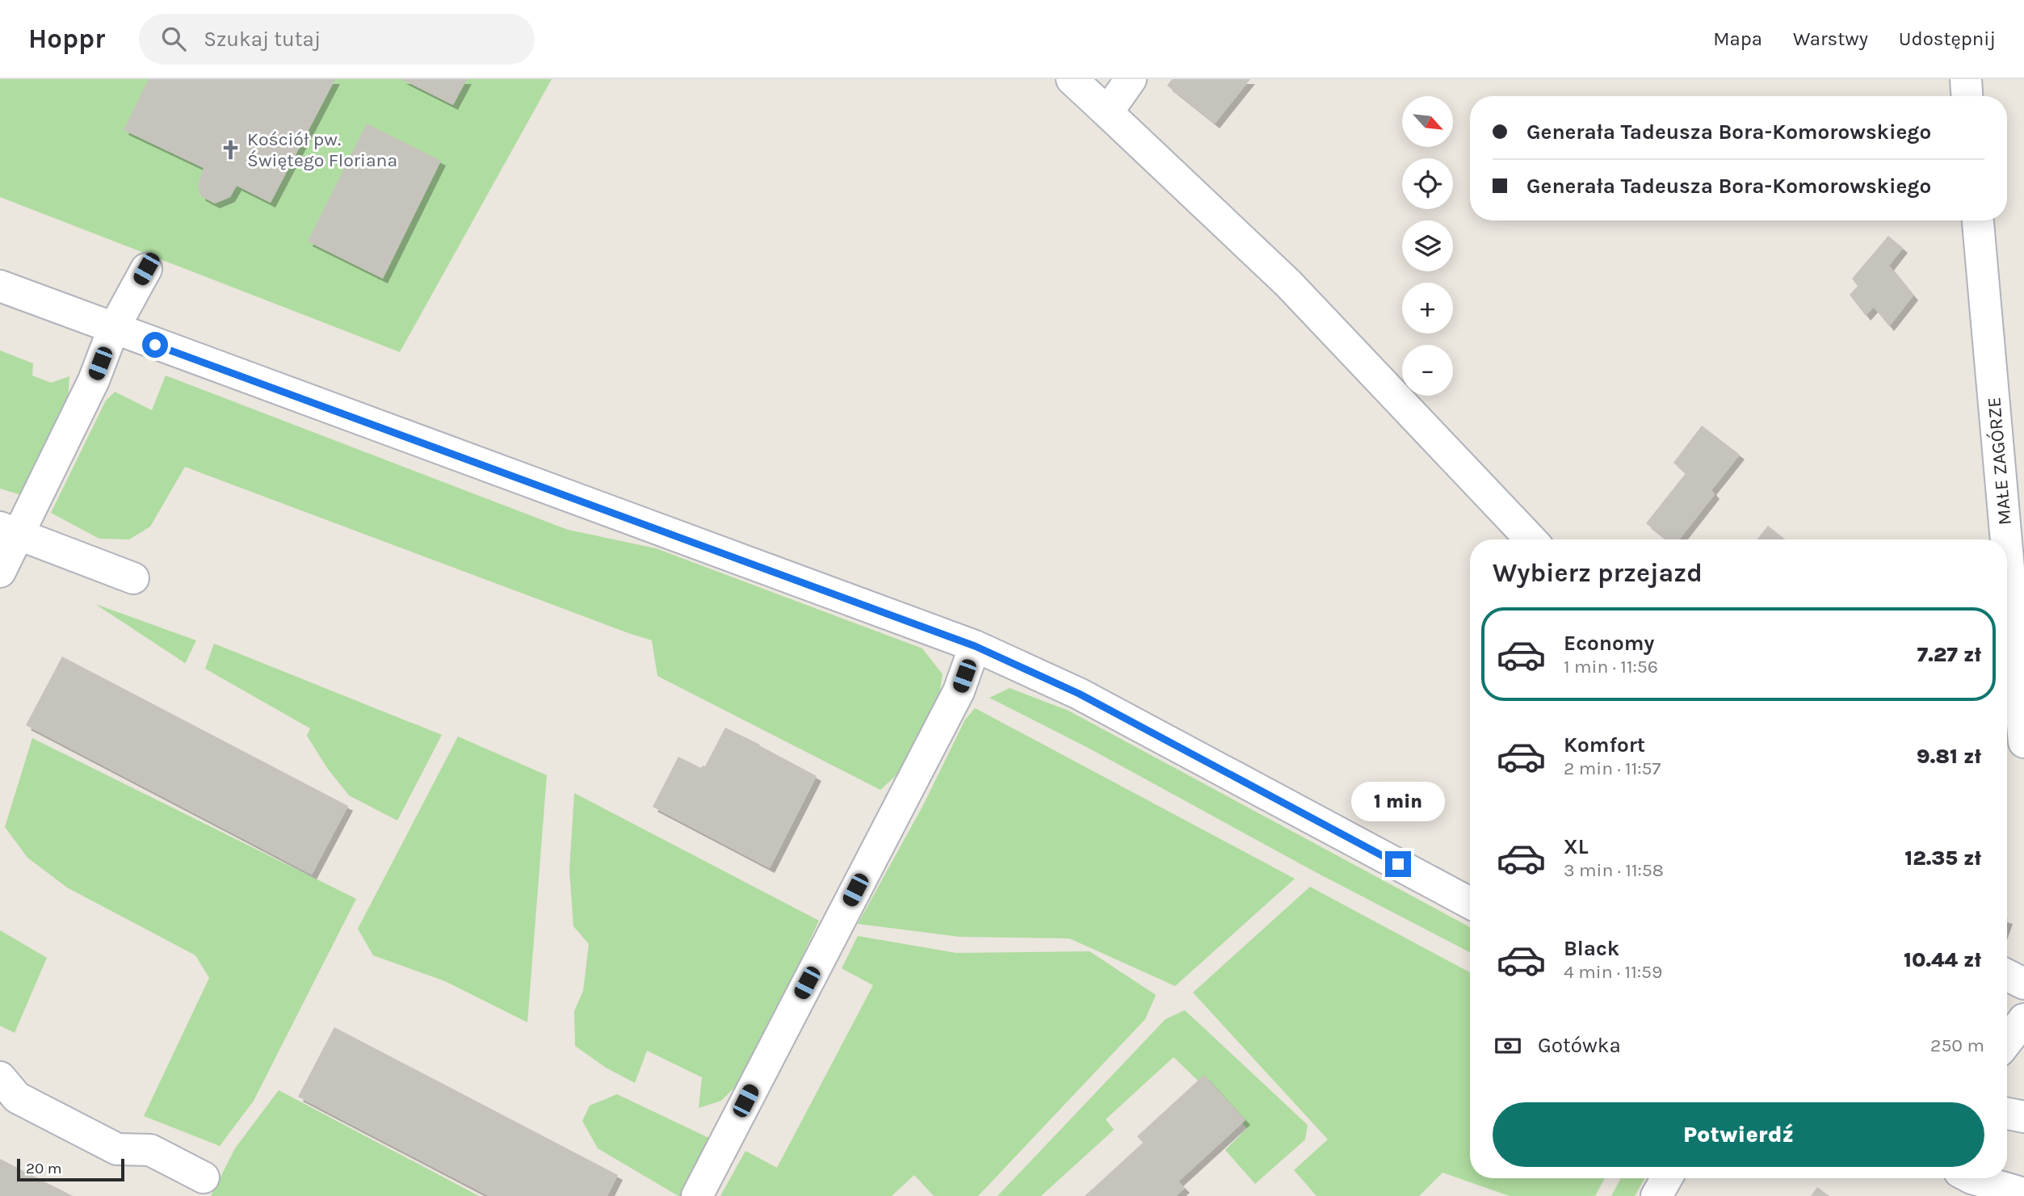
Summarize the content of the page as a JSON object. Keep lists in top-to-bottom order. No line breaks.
{"streets":{"street":["MAŁE ZAGÓRZE"]},"places":{"church":["Kościół pw. Świętego Floriana"]},"scale_bar":"20 m","north":"bottom right","page":{"header":"Hoppr","search":"Szukaj tutaj","nav":["Mapa","Warstwy","Udostępnij"],"map_buttons":["+","−"],"banner":["Generała Tadeusza Bora-Komorowskiego","Generała Tadeusza Bora-Komorowskiego"],"heading":"Wybierz przejazd","list":[{"name":"Economy","note":"1 min · 11:56","value":"7.27 zł"},{"name":"Komfort","note":"2 min · 11:57","value":"9.81 zł"},{"name":"XL","note":"3 min · 11:58","value":"12.35 zł"},{"name":"Black","note":"4 min · 11:59","value":"10.44 zł"}],"bubble":"1 min","pay":["Gotówka","250 m"],"buttons":"Potwierdź","scale":"20 m"}}
